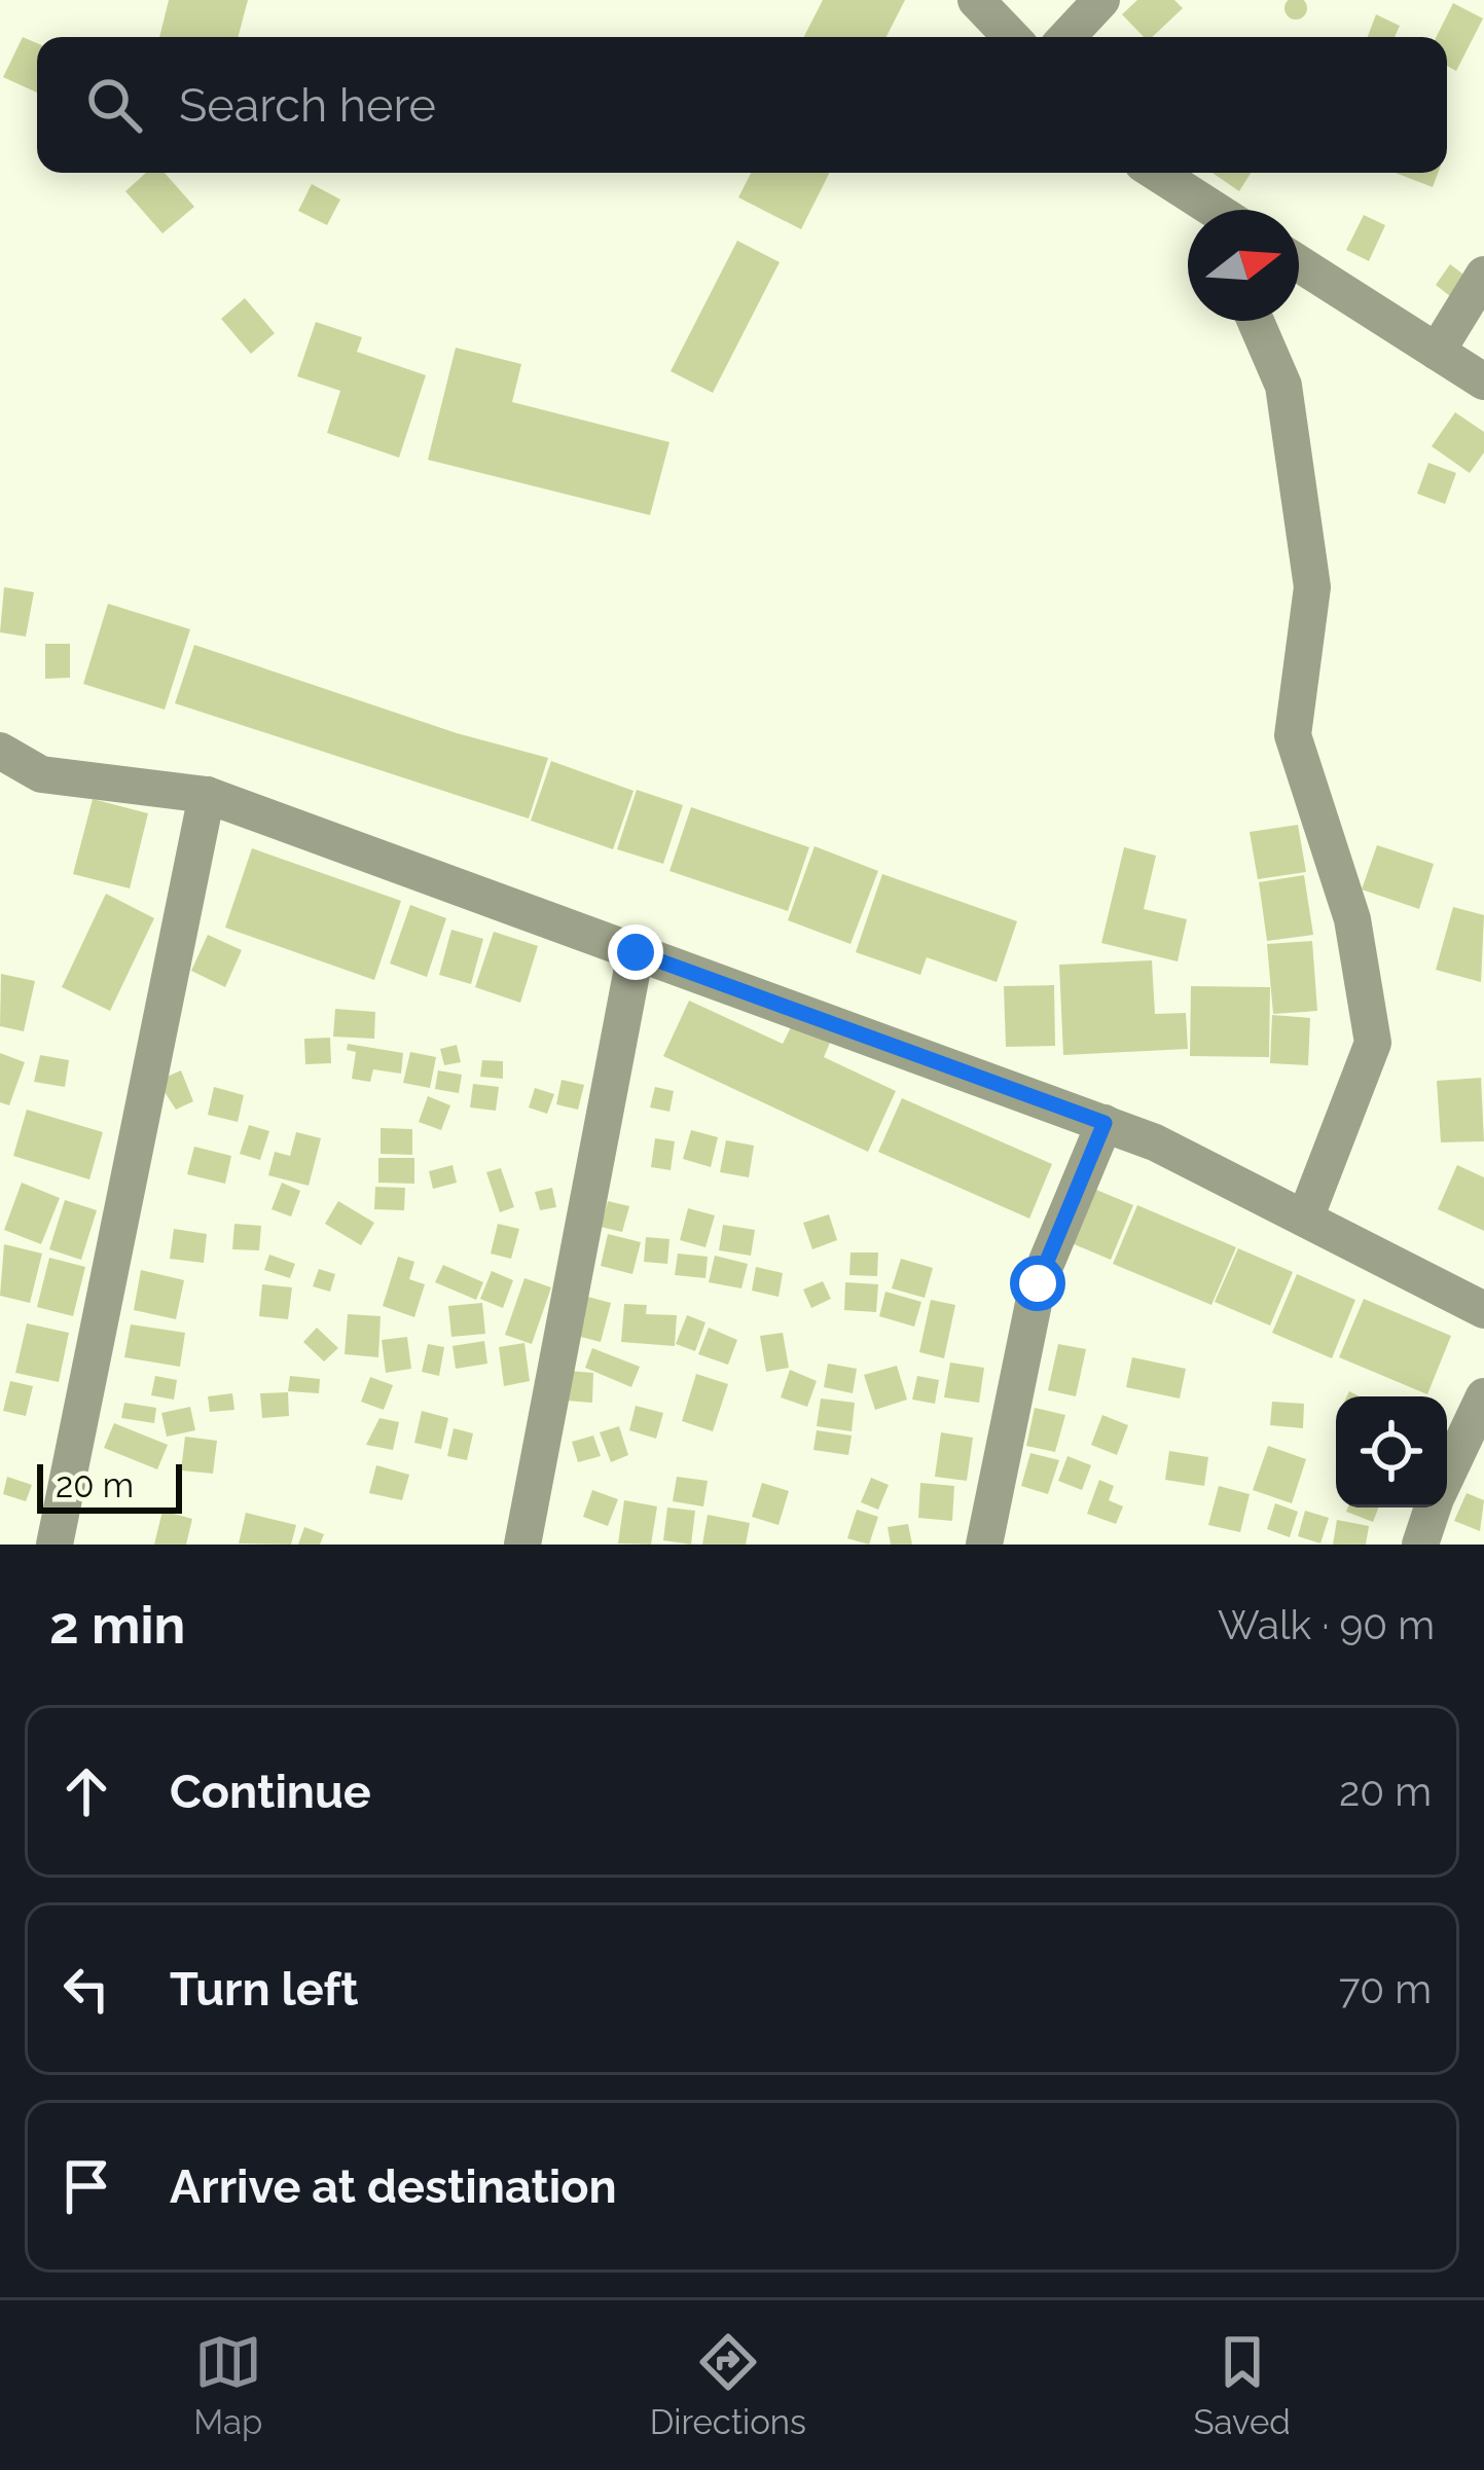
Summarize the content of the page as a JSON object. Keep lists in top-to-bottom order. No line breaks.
{"scale_bar":"20 m","north":"right","page":{"search":"Search here","scale":"20 m","heading":["2 min","Walk · 90 m"],"list":[["Continue","20 m"],["Turn left","70 m"],"Arrive at destination"],"nav":["Map","Directions","Saved"]}}
